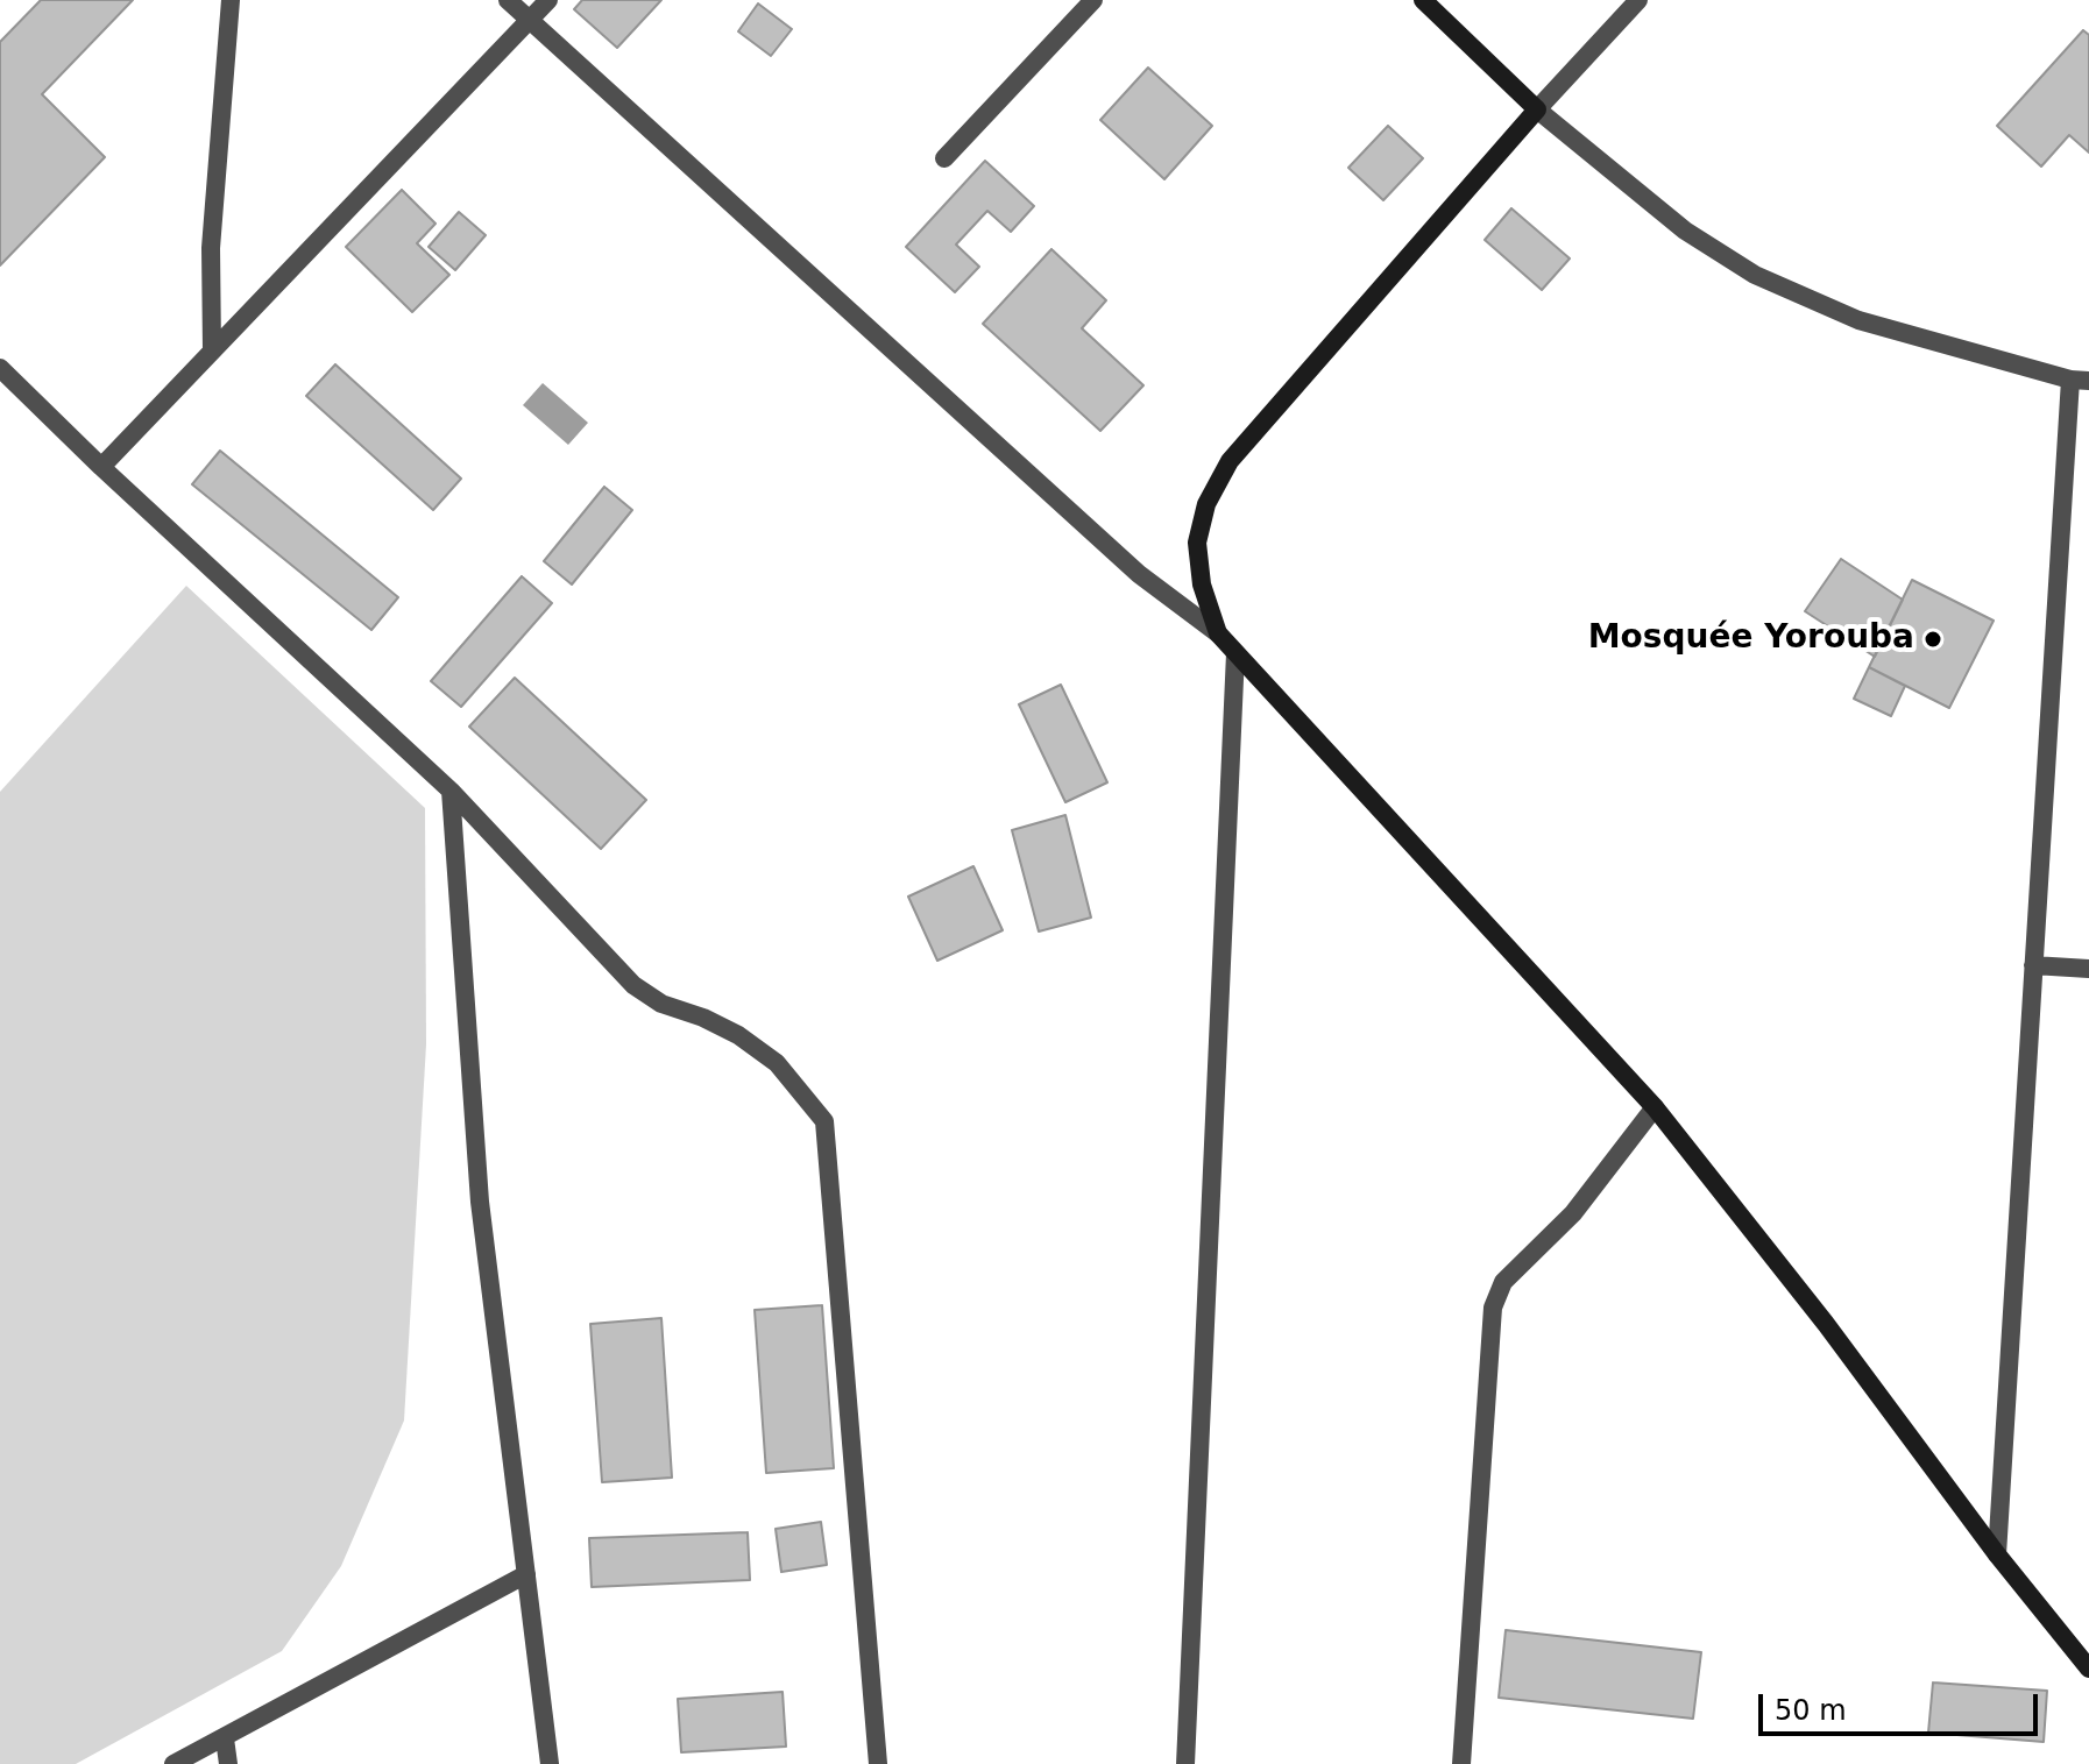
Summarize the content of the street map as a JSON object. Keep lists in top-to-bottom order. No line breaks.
{"places":["Mosquée Yorouba"],"scale_bar":"50 m"}
